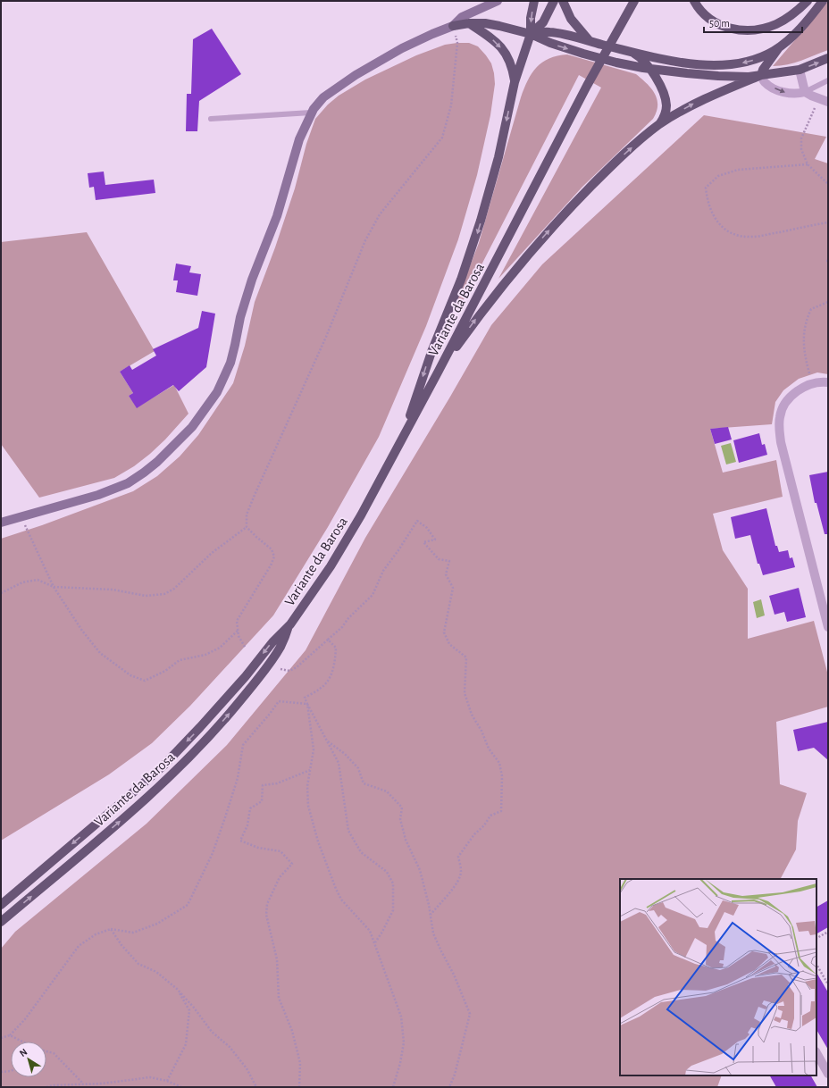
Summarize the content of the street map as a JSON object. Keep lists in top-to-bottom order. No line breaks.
{"streets":{"main road":["Variante da Barosa"]},"scale_bar":"50 m","north":"top left"}
